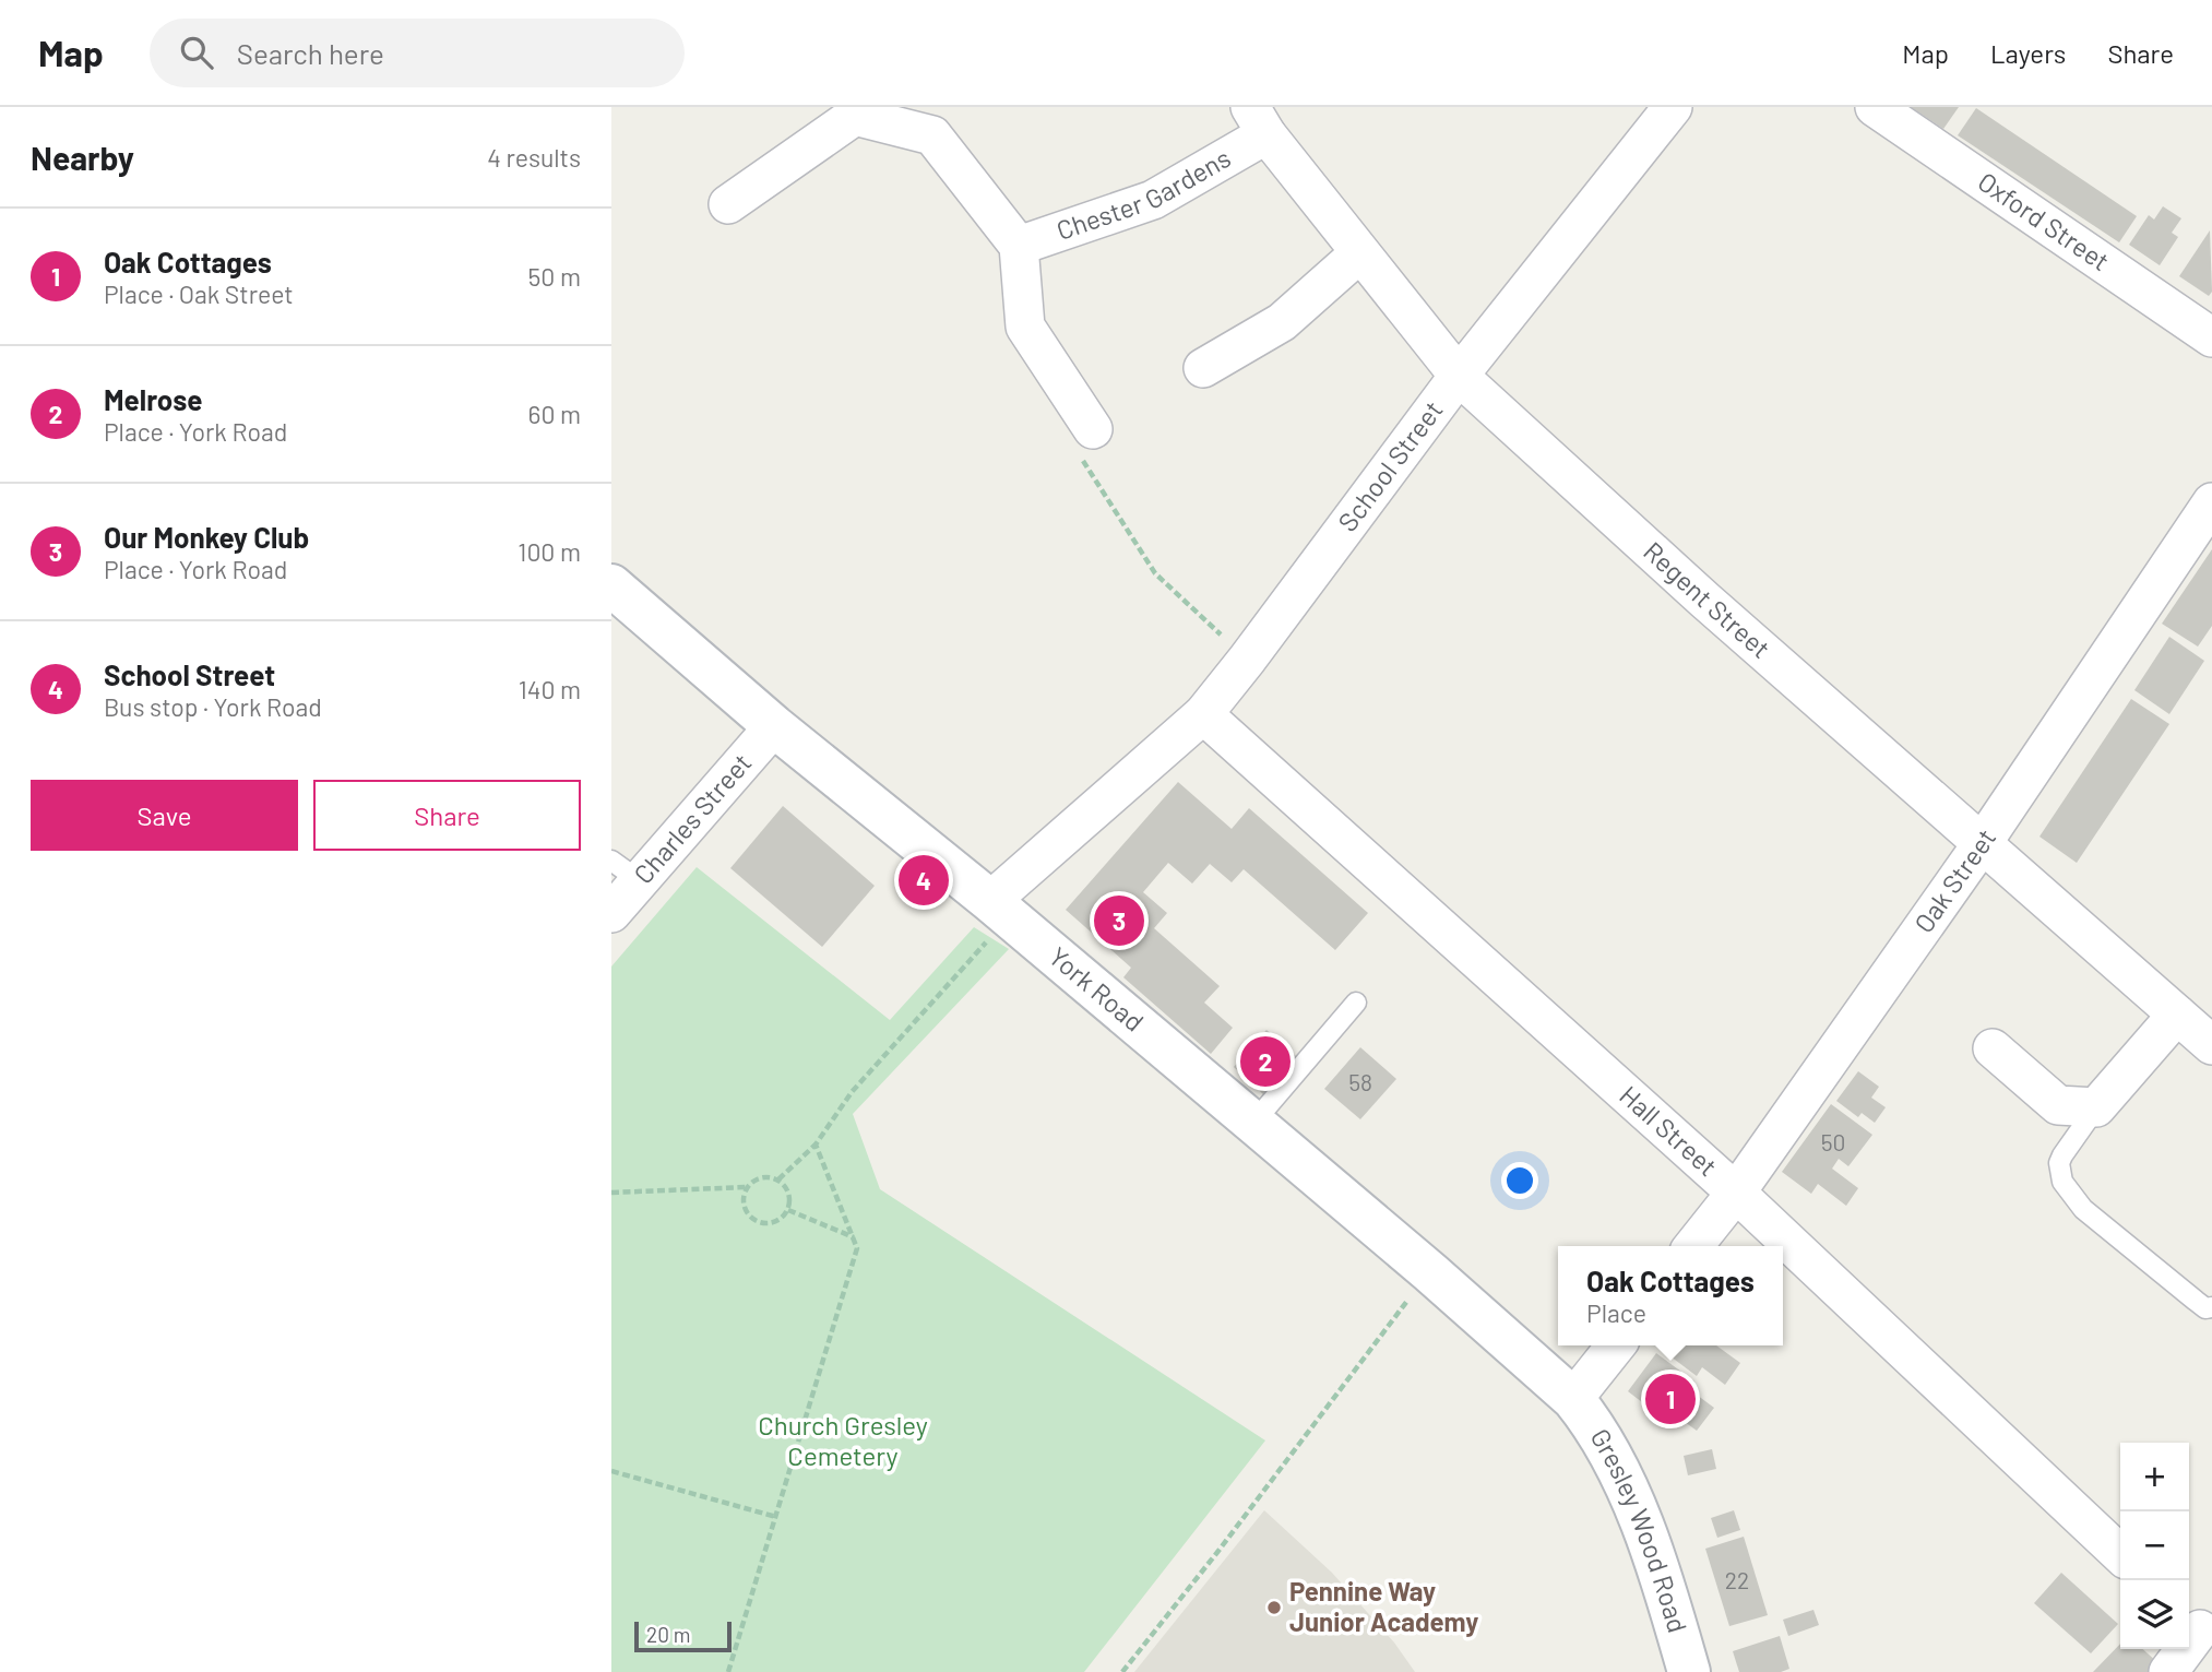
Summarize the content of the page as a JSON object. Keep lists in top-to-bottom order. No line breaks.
{"streets":{"street":["Chester Gardens","Oxford Street","School Street","Regent Street","Charles Street","Oak Street","York Road","Hall Street","Gresley Wood Road"]},"crossings":[["Chester Gardens","Regent Street"],["School Street","Regent Street"],["School Street","York Road"],["School Street","Hall Street"],["Regent Street","Oak Street"],["Charles Street","York Road"],["Oak Street","Hall Street"],["York Road","Gresley Wood Road"]],"parks":["Church Gresley Cemetery"],"places":["Pennine Way Junior Academy"],"house_numbers":["58","50","22"],"scale_bar":"20 m","page":{"header":"Map","search":"Search here","nav":["Map","Layers","Share"],"heading":["Nearby","4 results"],"list":[{"mark":"1","name":"Oak Cottages","note":"Place · Oak Street","value":"50 m"},{"mark":"2","name":"Melrose","note":"Place · York Road","value":"60 m"},{"mark":"3","name":"Our Monkey Club","note":"Place · York Road","value":"100 m"},{"mark":"4","name":"School Street","note":"Bus stop · York Road","value":"140 m"}],"buttons":["Save","Share"],"pins":["4","3","2","1"],"popup":["Oak Cottages","Place"],"map_buttons":["+","−"],"scale":"20 m"}}
